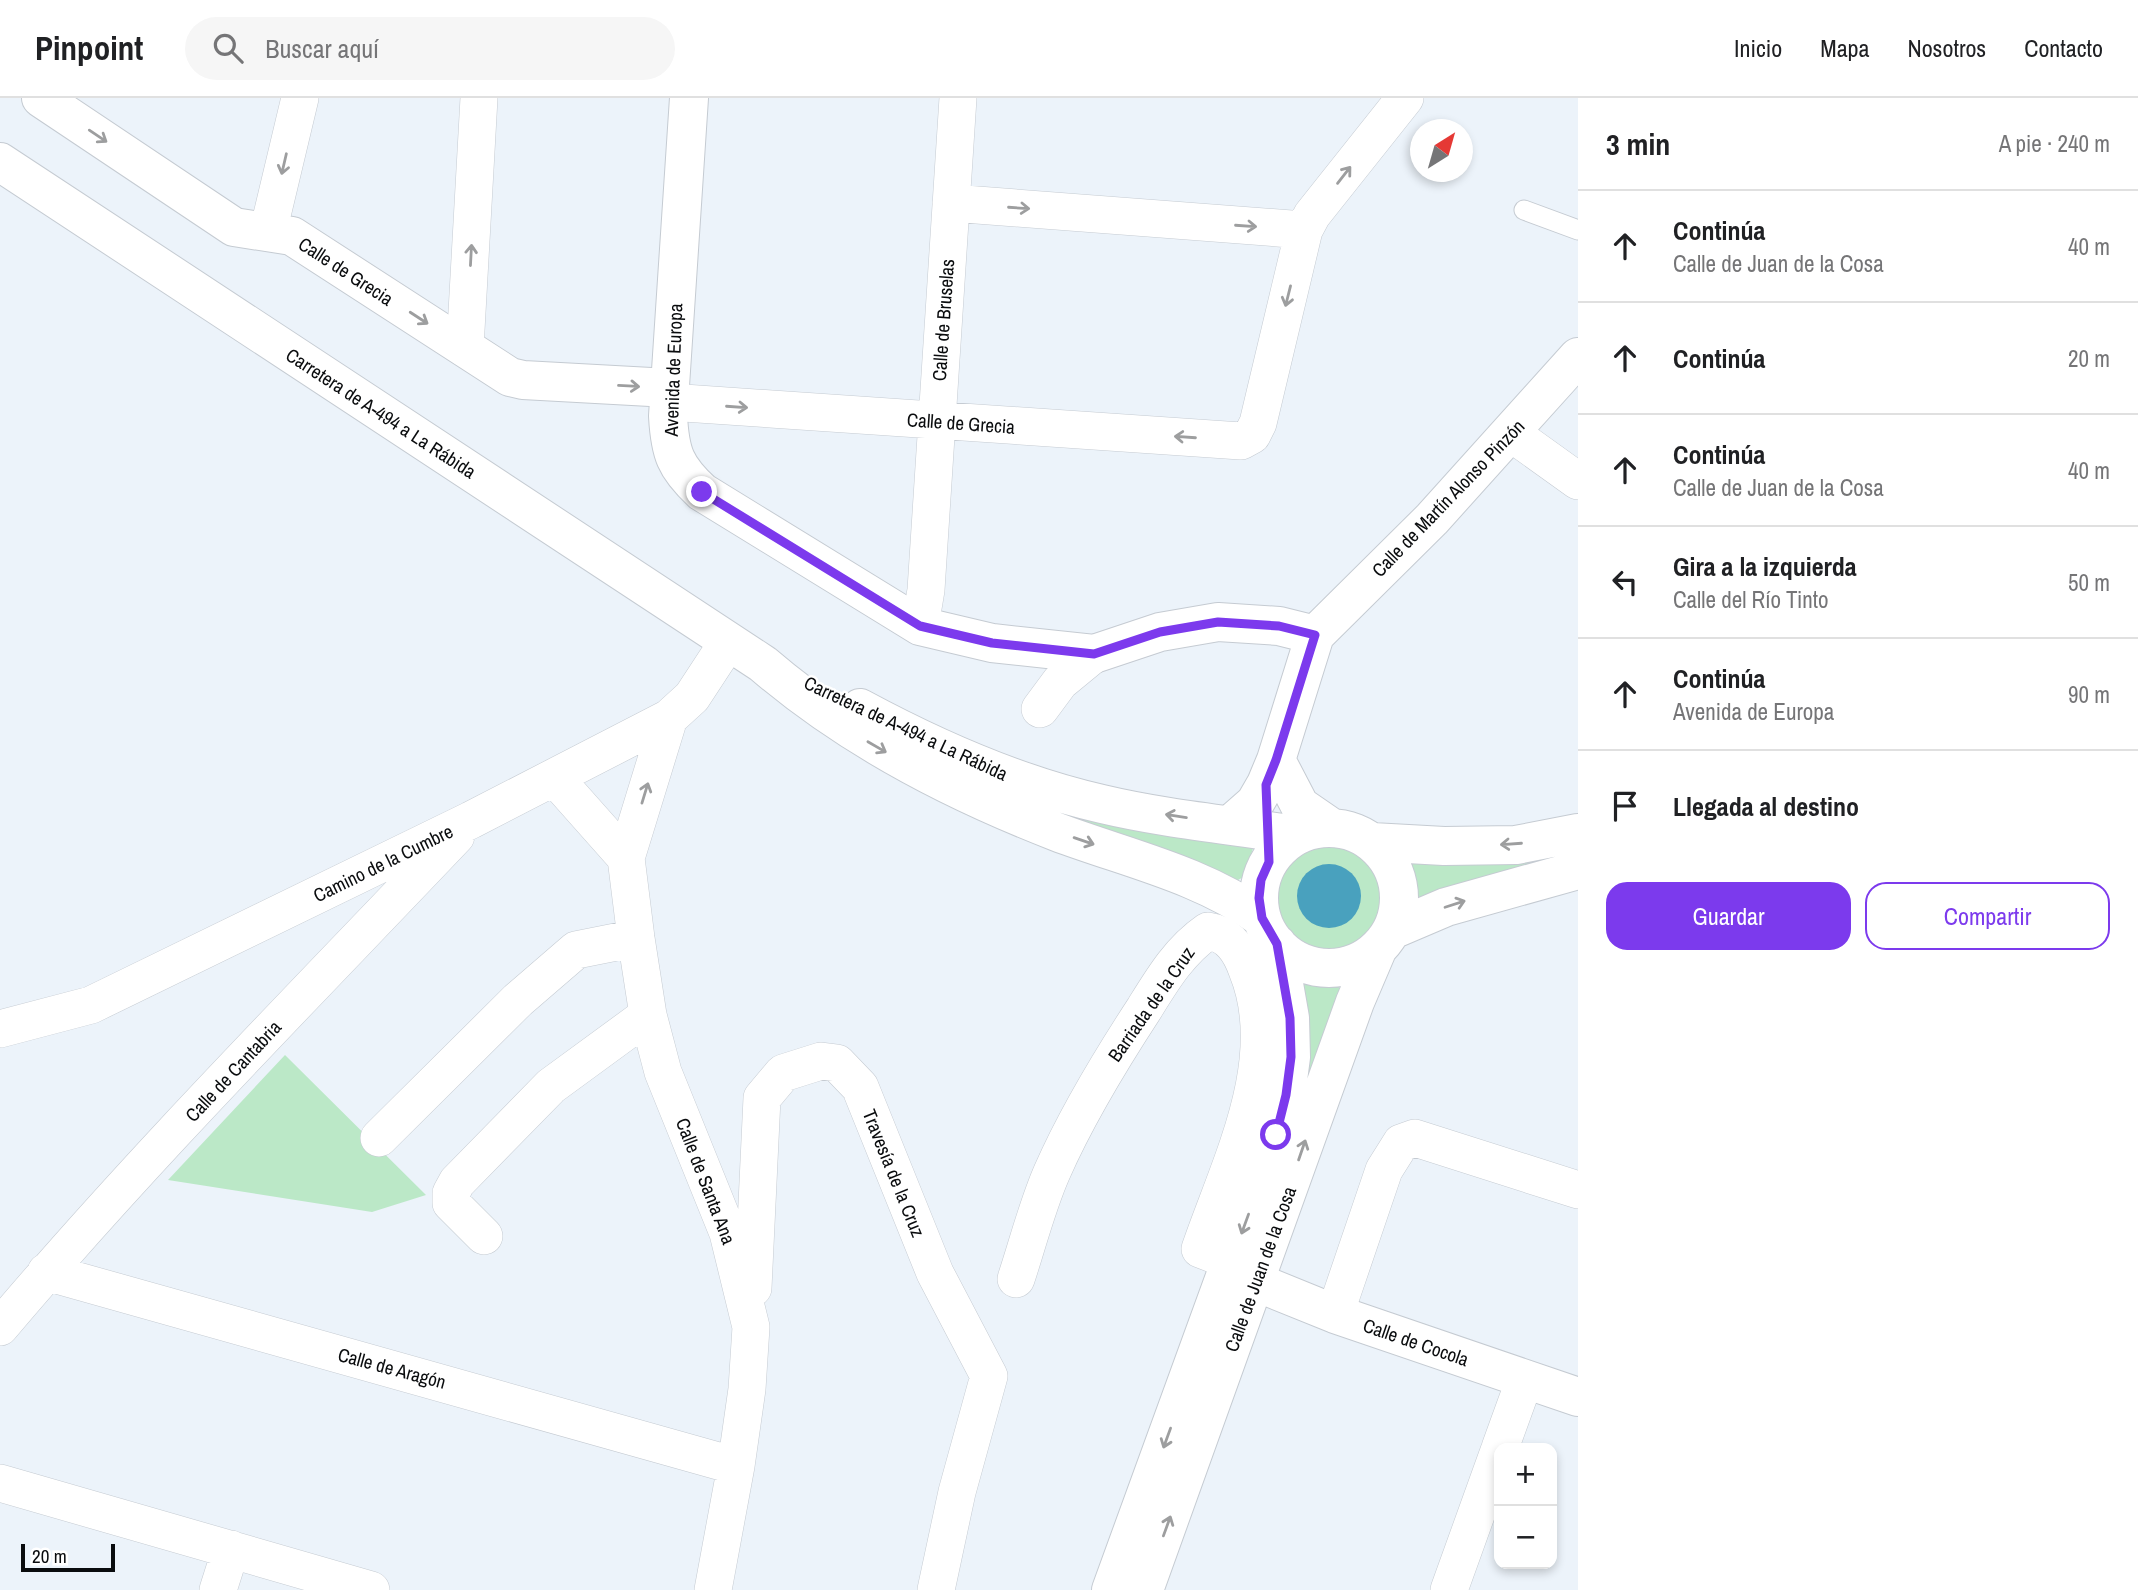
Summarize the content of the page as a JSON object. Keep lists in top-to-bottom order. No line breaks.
{"streets":{"main road":["Calle de Grecia","Avenida de Europa","Carretera de A-494 a La Rábida","Calle de Martín Alonso Pinzón","Calle de Juan de la Cosa","Calle de Cocola"],"street":["Calle de Bruselas","Camino de la Cumbre","Barriada de la Cruz","Calle de Cantabria","Travesía de la Cruz","Calle de Santa Ana","Calle de Aragón"]},"crossings":[["Calle de Grecia","Calle de Bruselas"],["Calle de Grecia","Avenida de Europa"],["Calle de Bruselas","Avenida de Europa"],["Carretera de A-494 a La Rábida","Camino de la Cumbre"],["Carretera de A-494 a La Rábida","Calle de Juan de la Cosa"],["Camino de la Cumbre","Calle de Cantabria"],["Camino de la Cumbre","Calle de Santa Ana"],["Barriada de la Cruz","Calle de Juan de la Cosa"],["Barriada de la Cruz","Calle de Cocola"],["Calle de Cantabria","Calle de Aragón"],["Travesía de la Cruz","Calle de Santa Ana"],["Calle de Santa Ana","Calle de Aragón"],["Calle de Juan de la Cosa","Calle de Cocola"]],"scale_bar":"20 m","north":"top right","page":{"header":"Pinpoint","search":"Buscar aquí","nav":["Inicio","Mapa","Nosotros","Contacto"],"heading":["3 min","A pie · 240 m"],"list":[["Continúa","Calle de Juan de la Cosa","40 m"],["Continúa","20 m"],["Continúa","Calle de Juan de la Cosa","40 m"],["Gira a la izquierda","Calle del Río Tinto","50 m"],["Continúa","Avenida de Europa","90 m"],"Llegada al destino"],"buttons":["Guardar","Compartir"],"map_buttons":["+","−"],"scale":"20 m"}}
